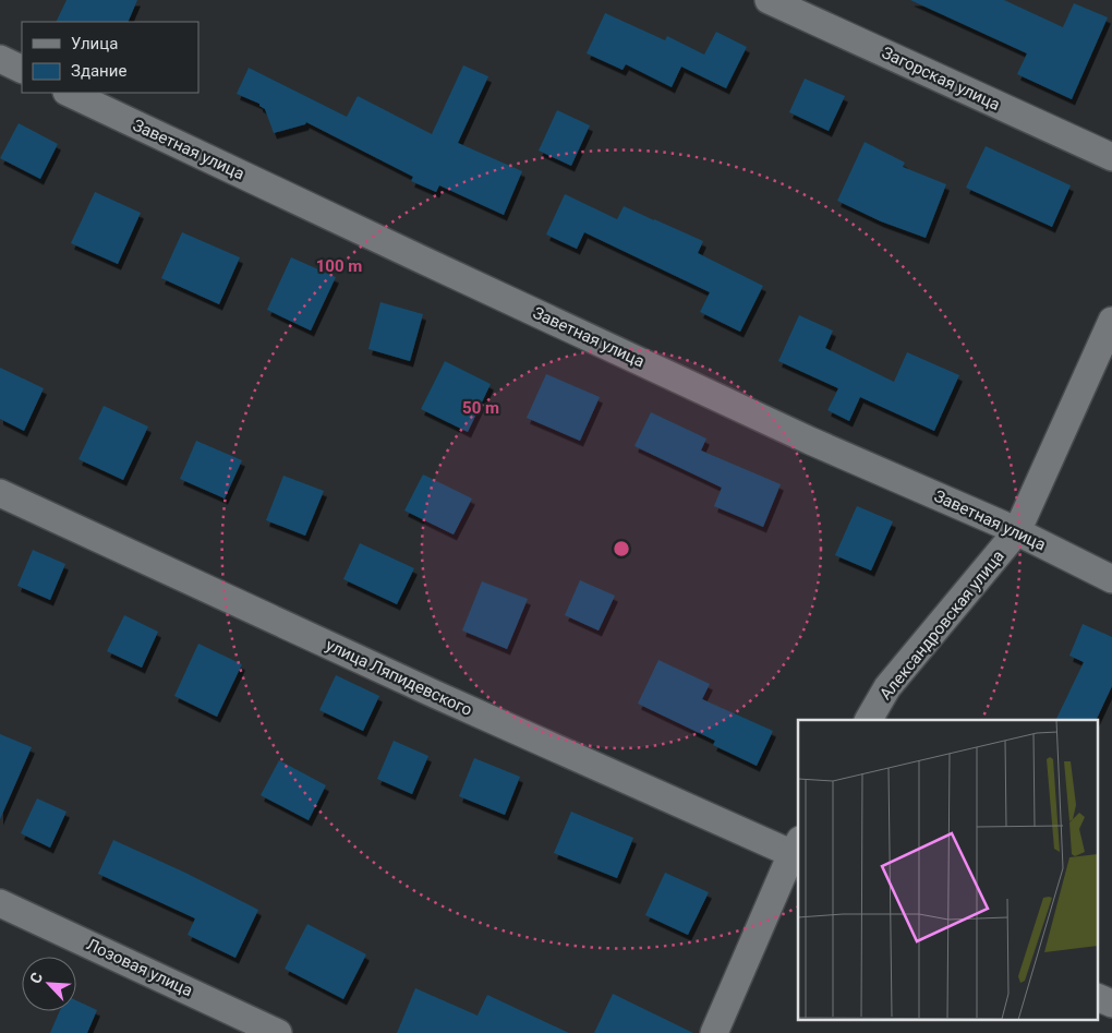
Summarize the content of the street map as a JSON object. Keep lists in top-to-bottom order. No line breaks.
{"streets":{"street":["Загорская улица","Заветная улица","Александровская улица","улица Ляпидевского","Лозовая улица"]},"crossings":[["Заветная улица","Александровская улица"]],"legend":["Улица","Здание"],"north":"top left","rings":["100 m","50 m"]}
